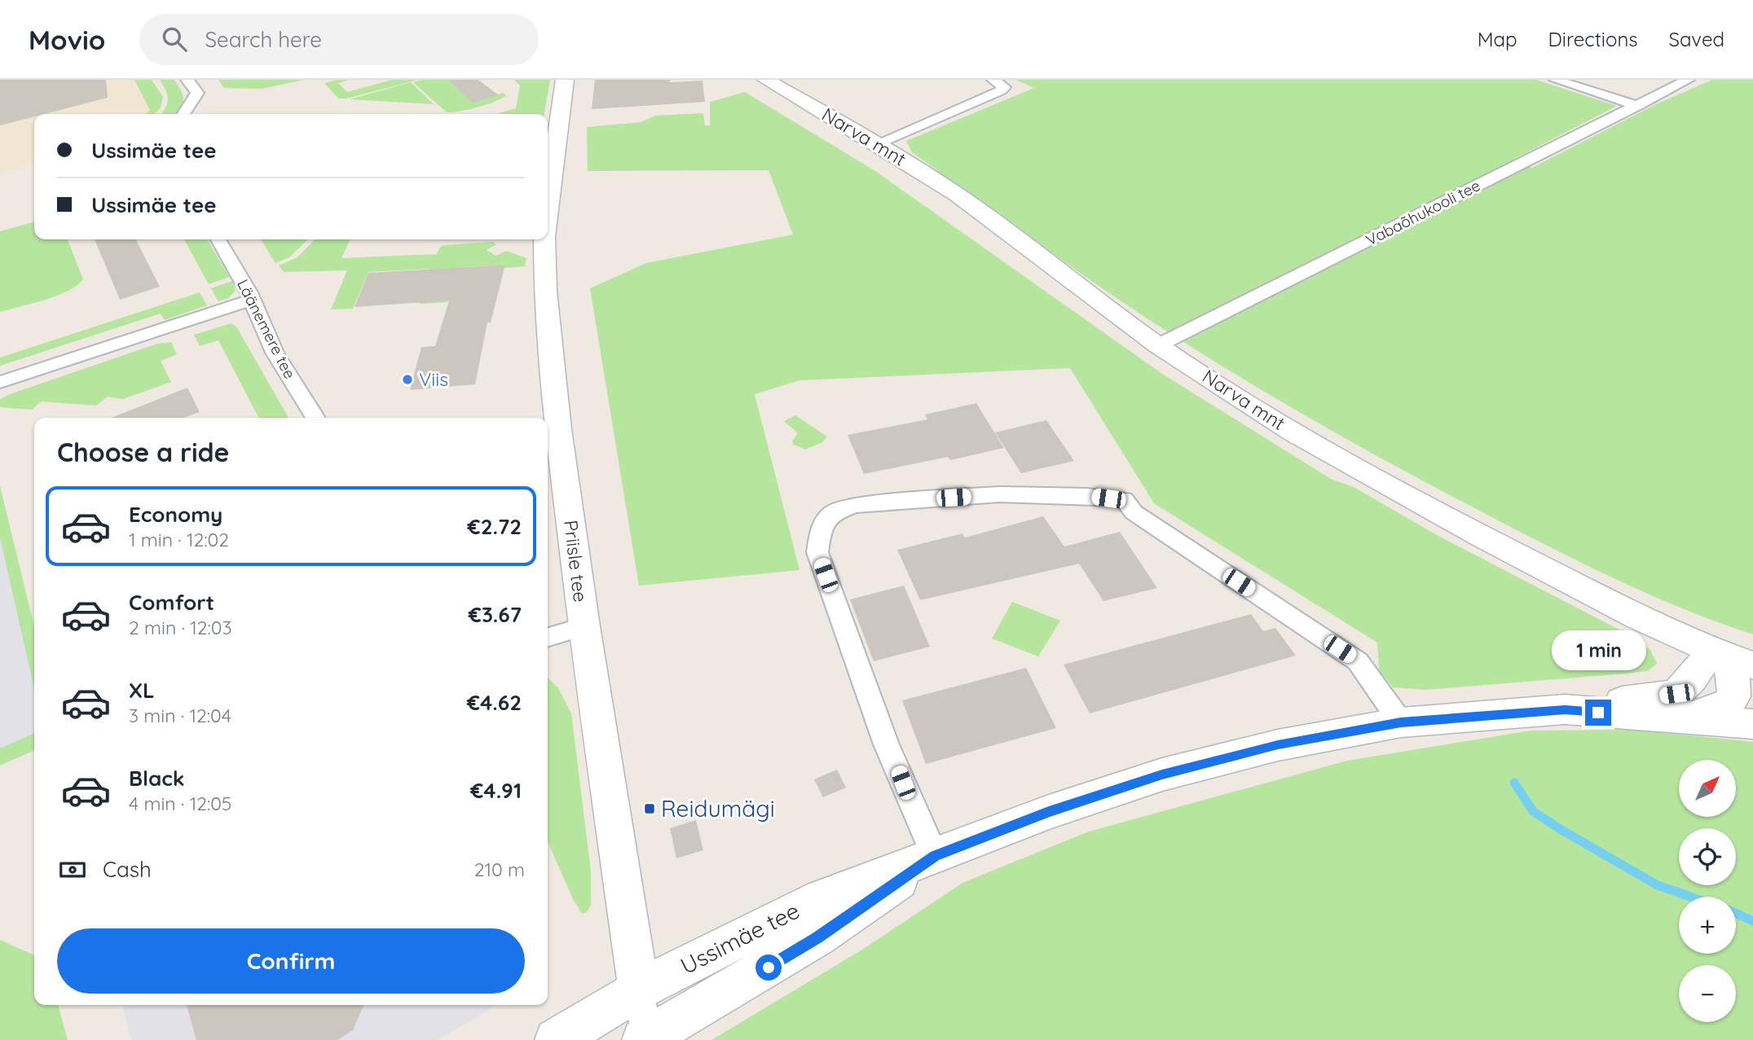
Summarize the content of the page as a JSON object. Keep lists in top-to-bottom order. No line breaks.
{"streets":{"street":["Narva mnt","Vabaõhukooli tee","Läänemere tee","Priisle tee","Ussimäe tee"]},"crossings":[["Narva mnt","Vabaõhukooli tee"],["Priisle tee","Ussimäe tee"]],"places":{"other":["Viis"],"transit":["Reidumägi"]},"north":"top right","page":{"header":"Movio","search":"Search here","nav":["Map","Directions","Saved"],"banner":["Ussimäe tee","Ussimäe tee"],"heading":"Choose a ride","list":[{"name":"Economy","note":"1 min · 12:02","value":"€2.72"},{"name":"Comfort","note":"2 min · 12:03","value":"€3.67"},{"name":"XL","note":"3 min · 12:04","value":"€4.62"},{"name":"Black","note":"4 min · 12:05","value":"€4.91"}],"bubble":"1 min","map_buttons":["+","−"],"pay":["Cash","210 m"],"buttons":"Confirm"}}
